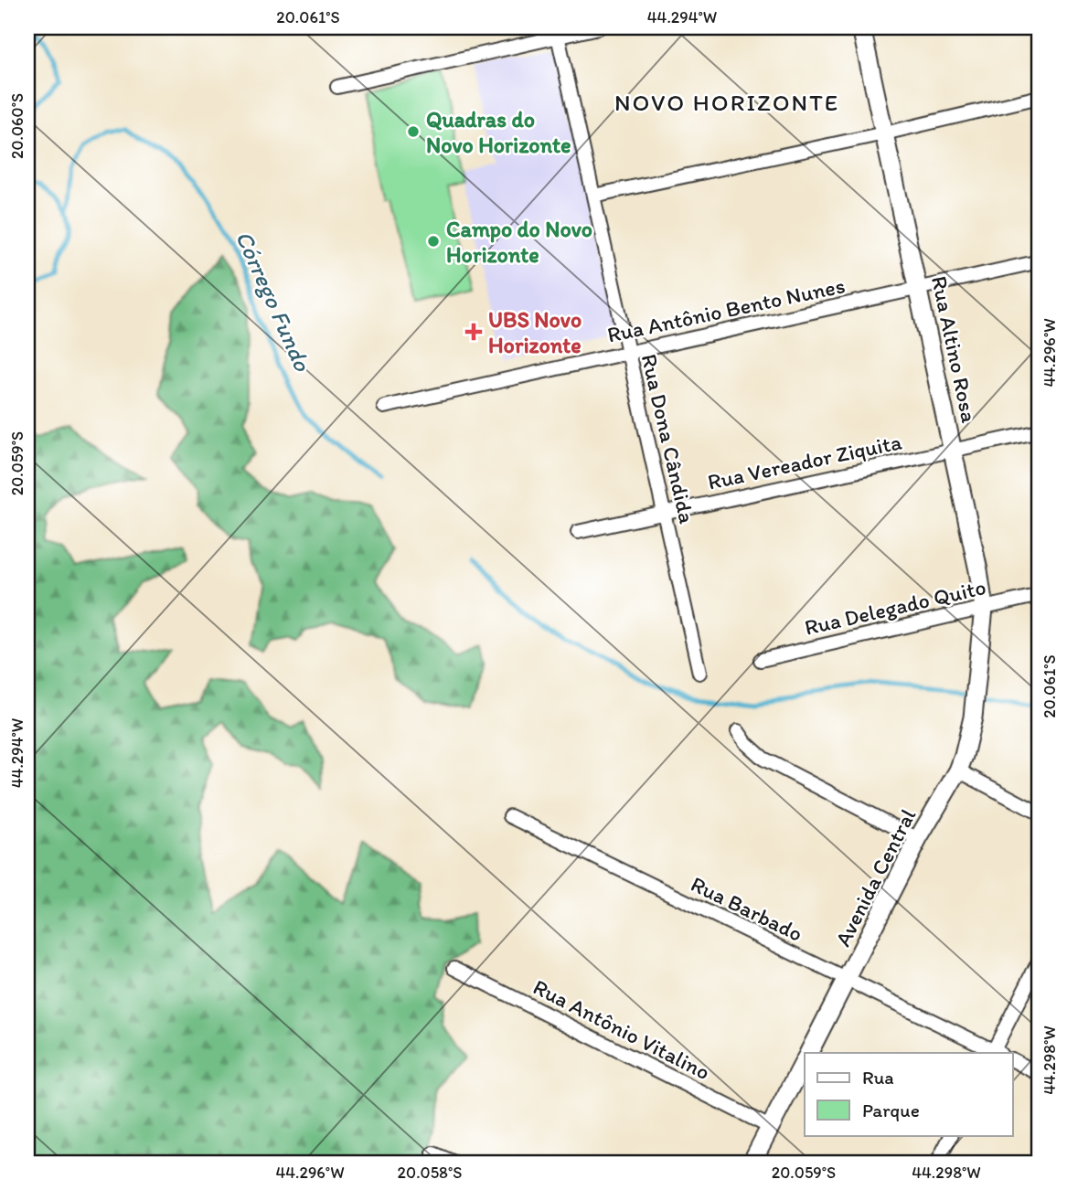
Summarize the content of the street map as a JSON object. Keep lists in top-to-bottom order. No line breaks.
{"streets":{"street":["Rua Antônio Bento Nunes","Rua Altino Rosa","Rua Dona Cândida","Rua Vereador Ziquita","Rua Delegado Quito","Avenida Central","Rua Barbado","Rua Antônio Vitalino"]},"crossings":[["Rua Antônio Bento Nunes","Rua Altino Rosa"],["Rua Antônio Bento Nunes","Rua Dona Cândida"],["Rua Altino Rosa","Rua Vereador Ziquita"],["Rua Altino Rosa","Rua Delegado Quito"],["Rua Altino Rosa","Avenida Central"],["Rua Dona Cândida","Rua Vereador Ziquita"],["Avenida Central","Rua Barbado"],["Avenida Central","Rua Antônio Vitalino"]],"districts":["NOVO HORIZONTE"],"water":["Córrego Fundo"],"places":{"other":["Quadras do Novo Horizonte","Campo do Novo Horizonte"],"health":["UBS Novo Horizonte"]},"legend":["Rua","Parque"],"coordinates":["20.061°S","44.294°W","20.060°S","44.296°W","20.059°S","44.298°W","20.058°S"]}
